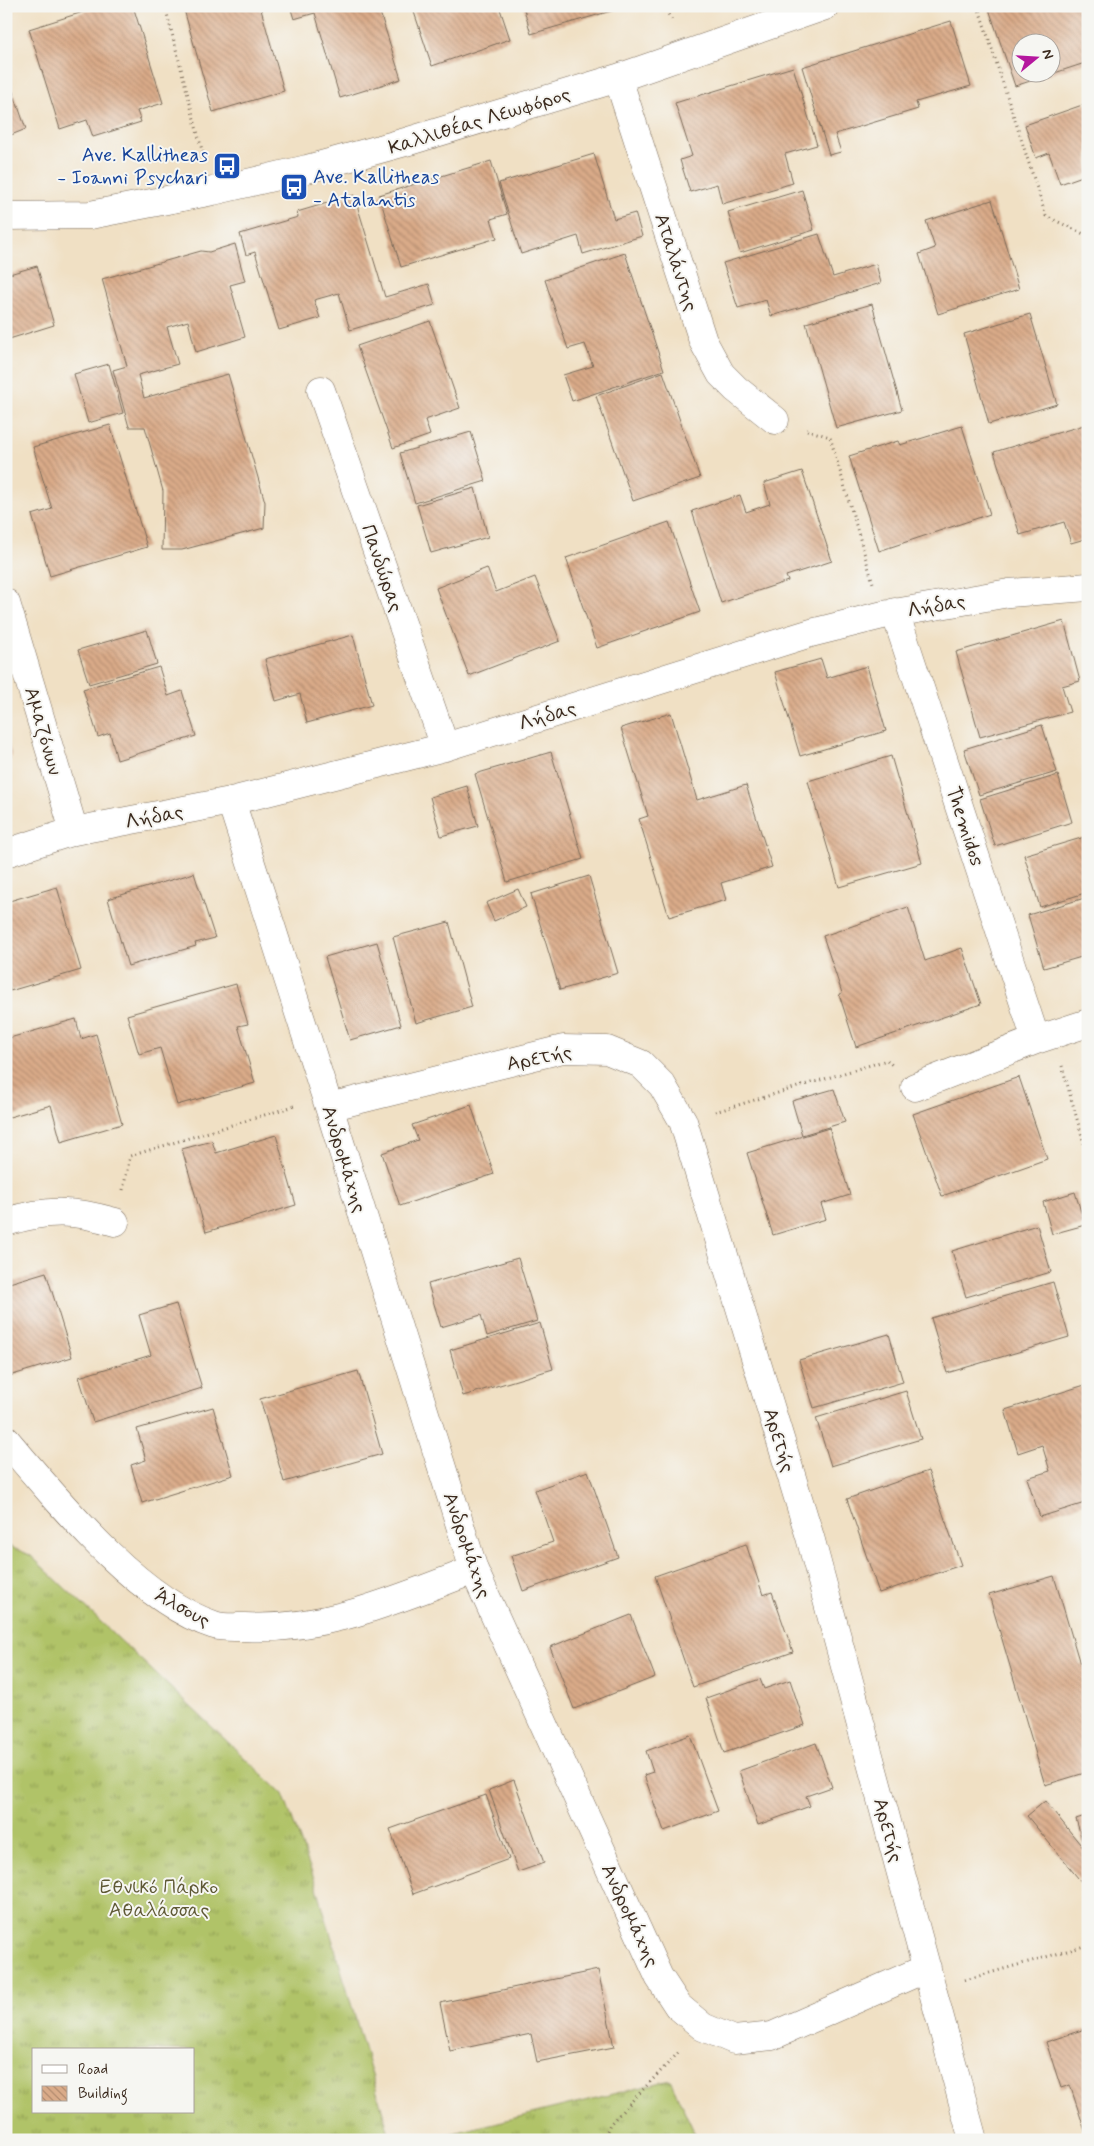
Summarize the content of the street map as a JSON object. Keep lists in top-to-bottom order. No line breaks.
{"streets":{"street":["Καλλιθέας Λεωφόρος","Αταλάντης","Πανδώρας","Λήδας","Αμαζόνων","Themidos","Αρετής","Ανδρομάχης","Άλσους"]},"crossings":[["Καλλιθέας Λεωφόρος","Αταλάντης"],["Πανδώρας","Λήδας"],["Λήδας","Αμαζόνων"],["Λήδας","Themidos"],["Λήδας","Ανδρομάχης"],["Αρετής","Ανδρομάχης"],["Ανδρομάχης","Άλσους"]],"parks":["Εθνικό Πάρκο Αθαλάσσας"],"places":{"bus stop":["Ave. Kallitheas - Ioanni Psychari","Ave. Kallitheas - Atalantis"]},"legend":["Road","Building"],"north":"right"}
